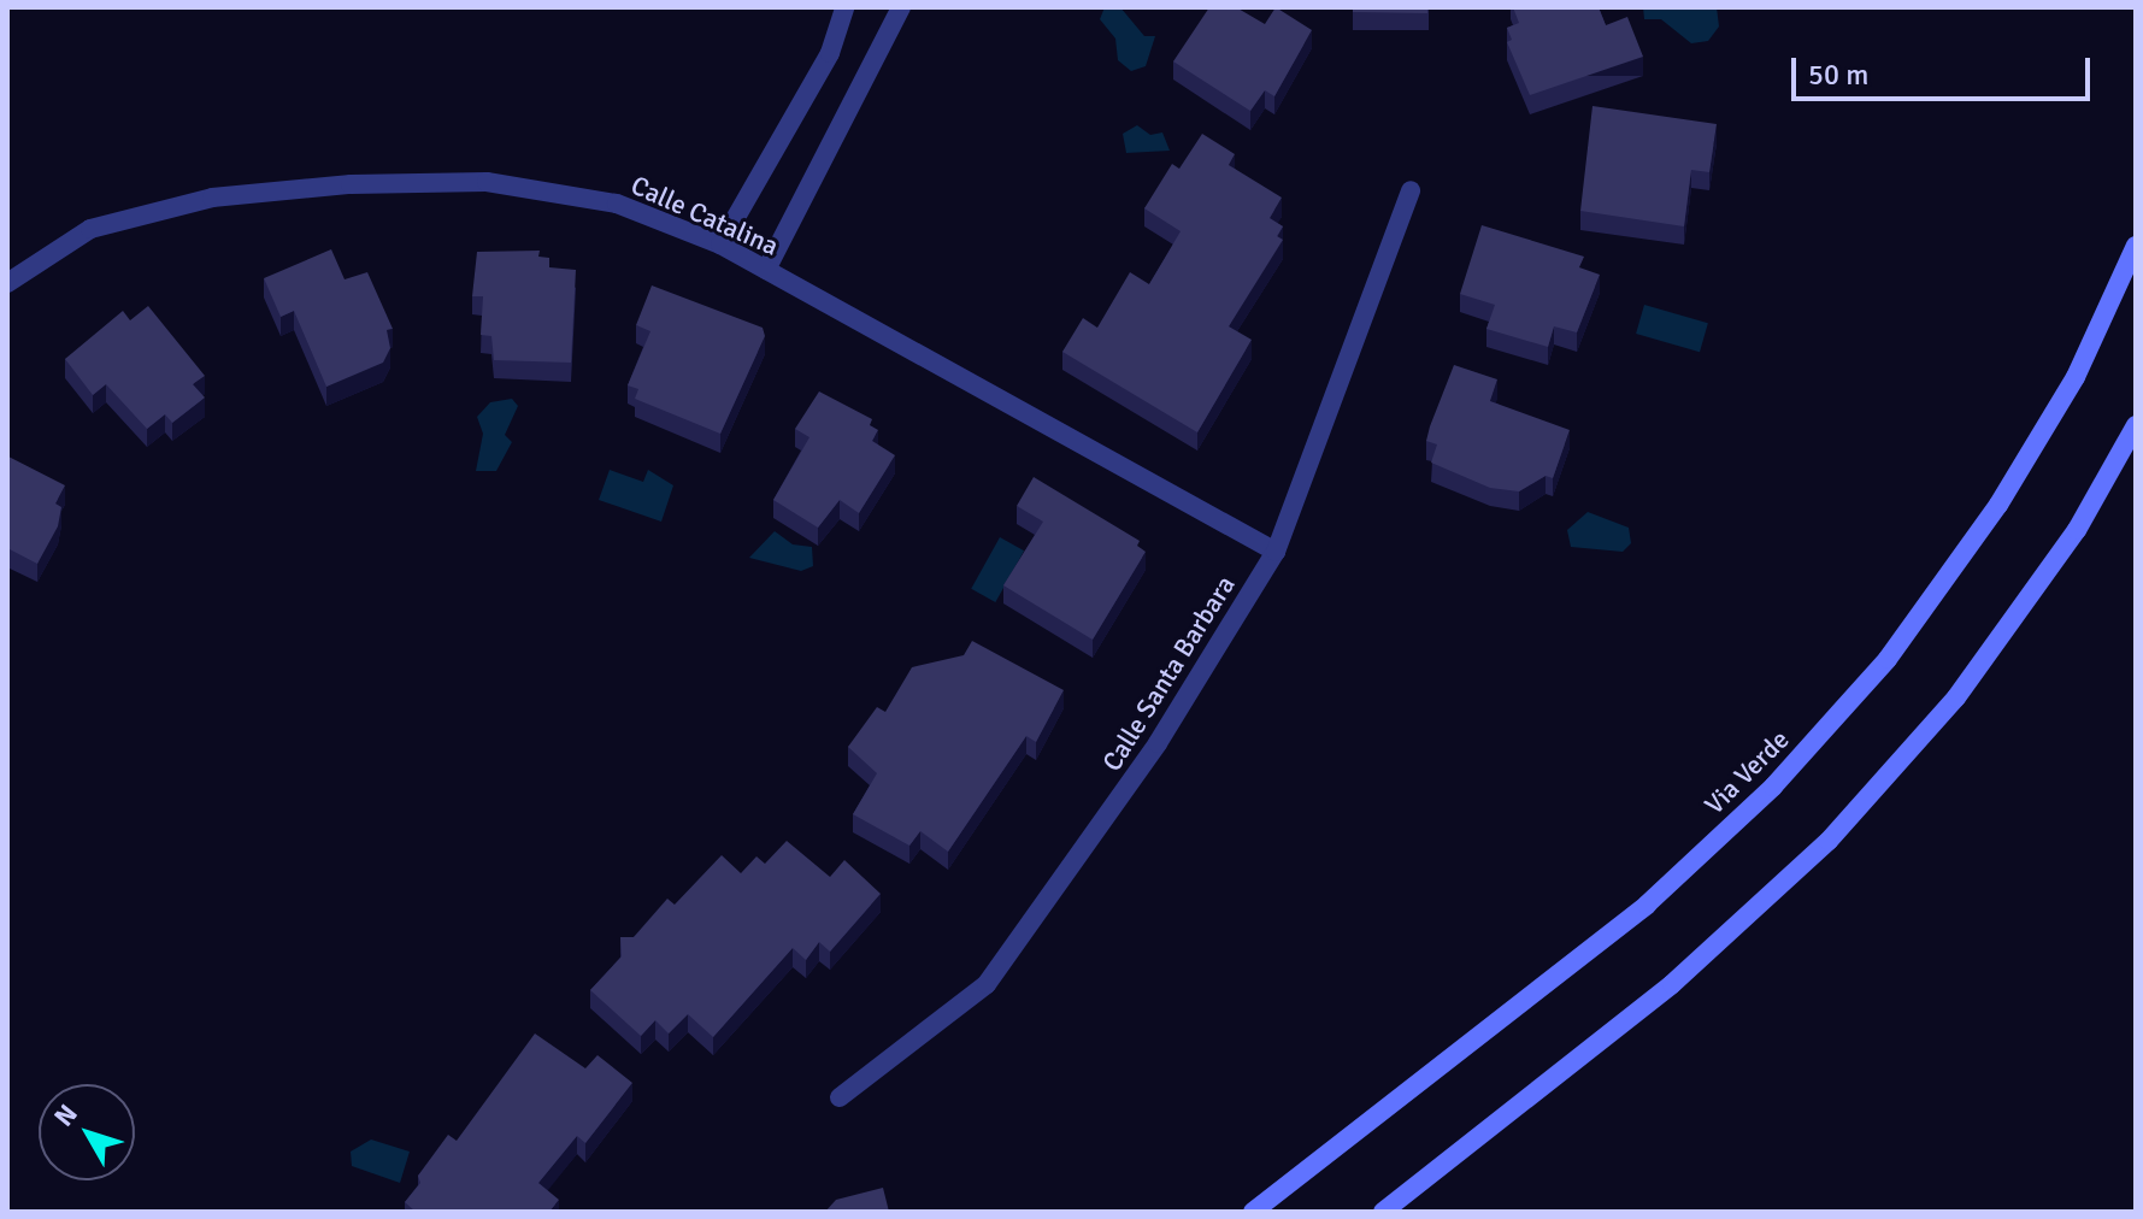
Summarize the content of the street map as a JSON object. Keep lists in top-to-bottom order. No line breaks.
{"streets":{"main road":["Via Verde"],"street":["Calle Catalina","Calle Santa Barbara"]},"crossings":[["Calle Catalina","Calle Santa Barbara"]],"scale_bar":"50 m","north":"top left"}
